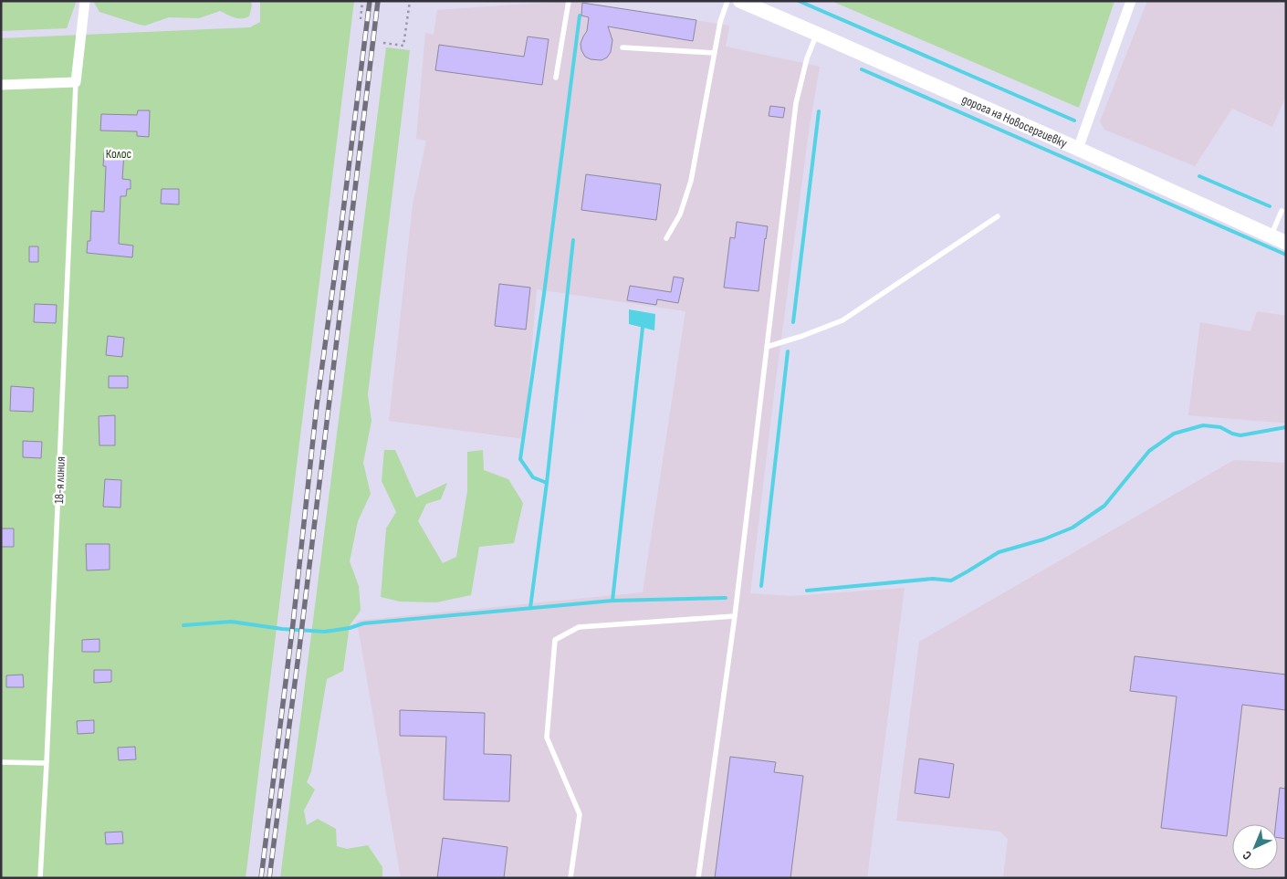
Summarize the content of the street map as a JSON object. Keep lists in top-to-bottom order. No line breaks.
{"streets":{"street":["дорога на Новосергиевку"],"lane":["18-я линия"]},"parks":["Колос"],"north":"bottom left"}
